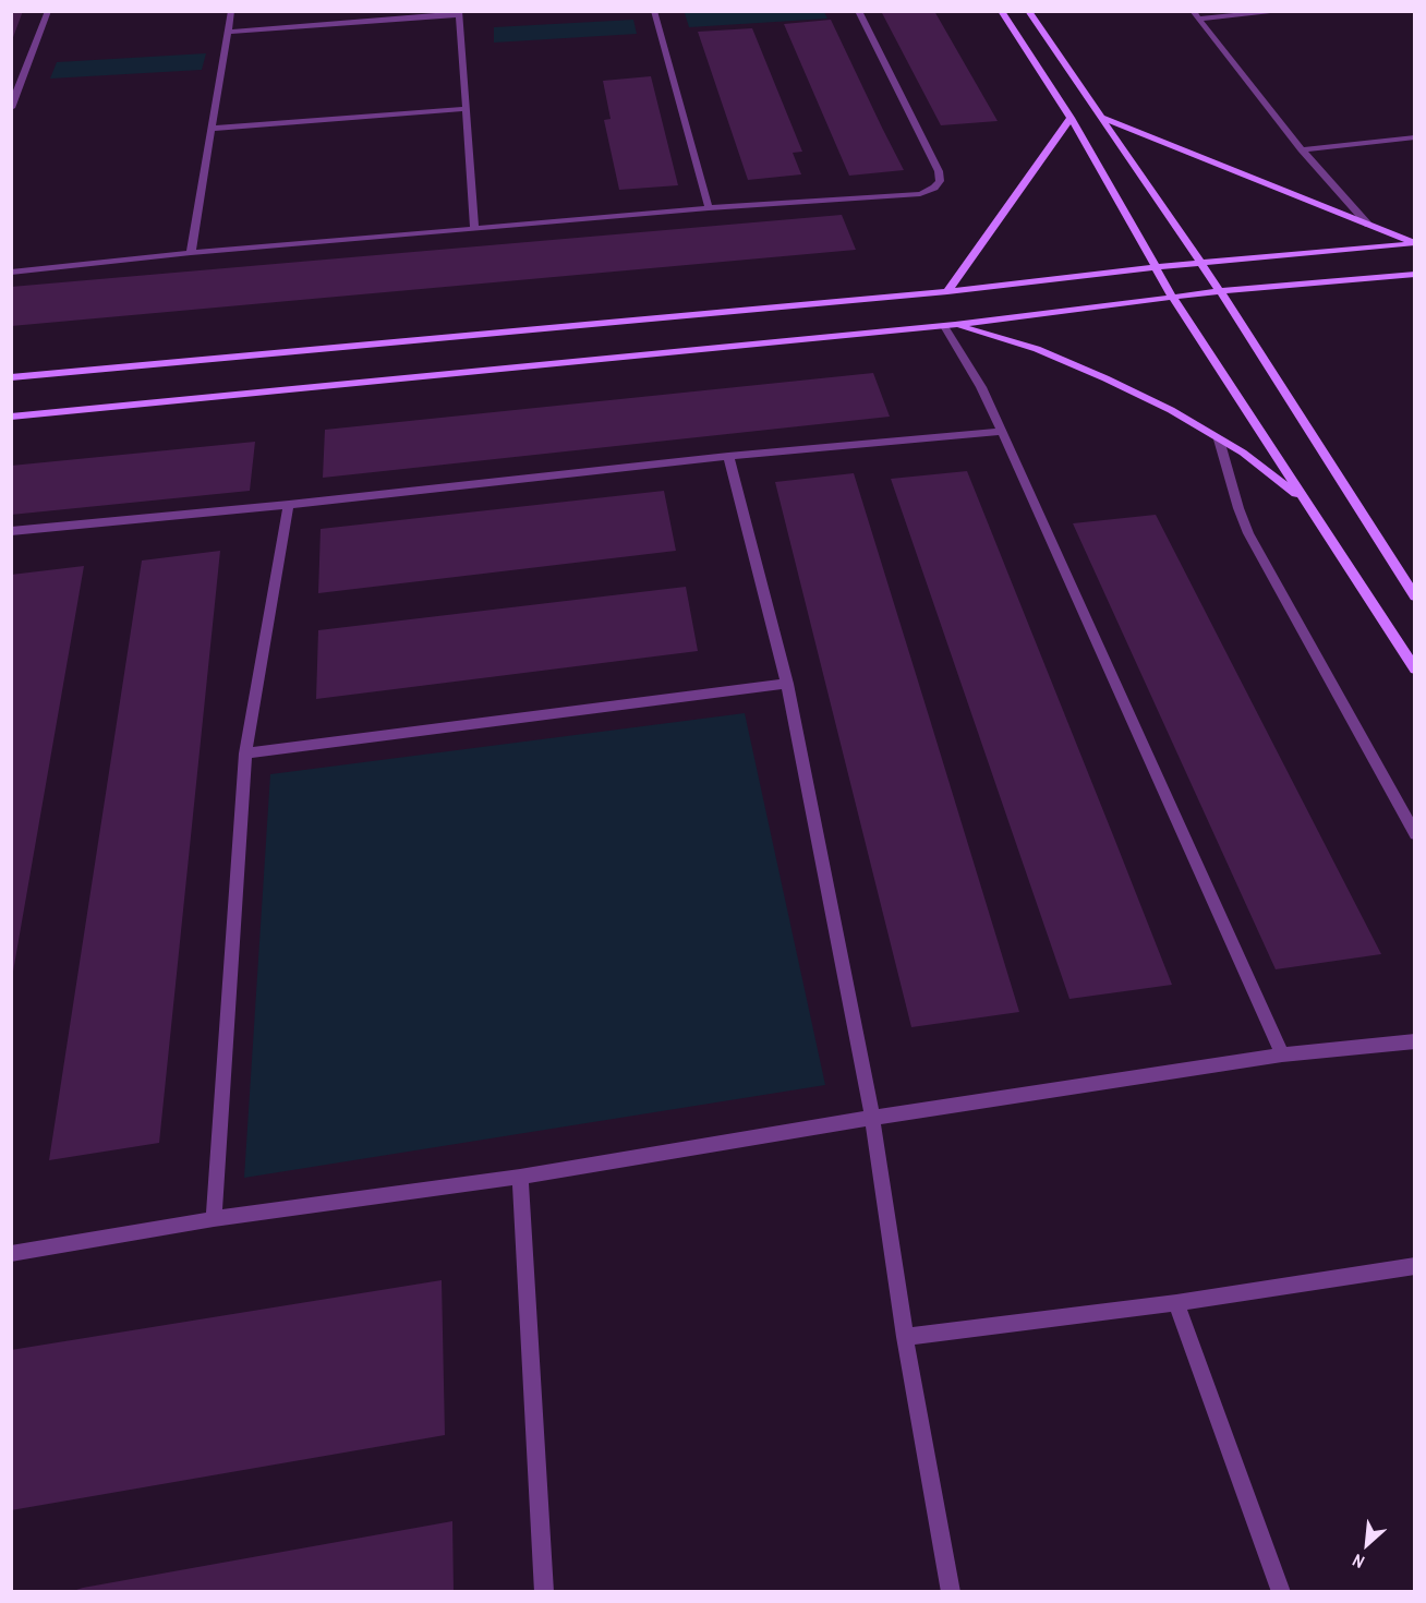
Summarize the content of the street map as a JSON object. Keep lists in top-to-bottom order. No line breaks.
{"north":"bottom left"}
